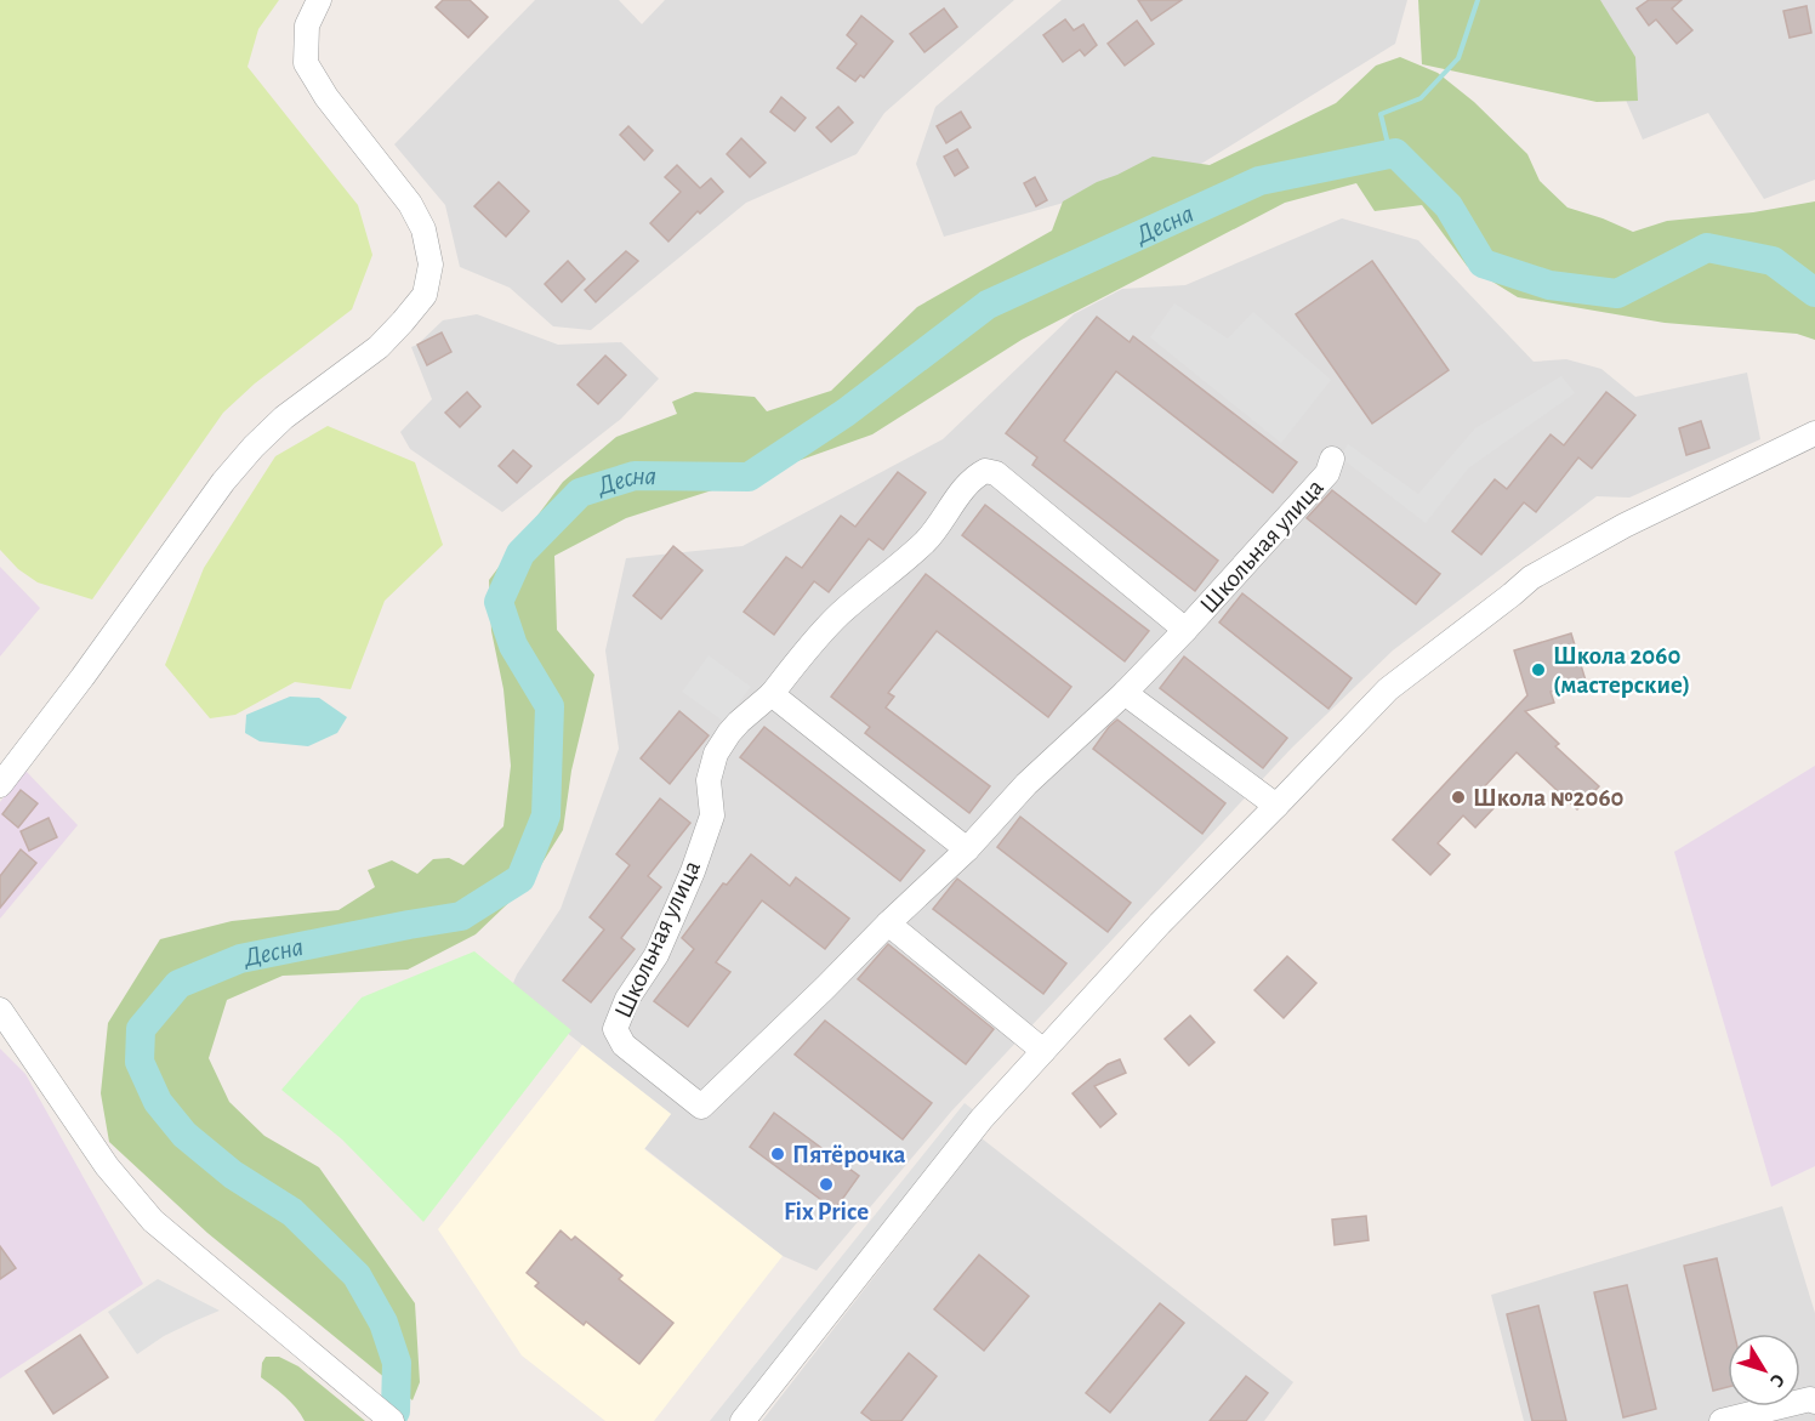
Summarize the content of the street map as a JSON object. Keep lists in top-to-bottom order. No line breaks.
{"streets":{"street":["Школьная улица"]},"water":["Десна"],"places":["Школа 2060 (мастерские)","Школа №2060","Пятёрочка","Fix Price"],"north":"bottom right"}
